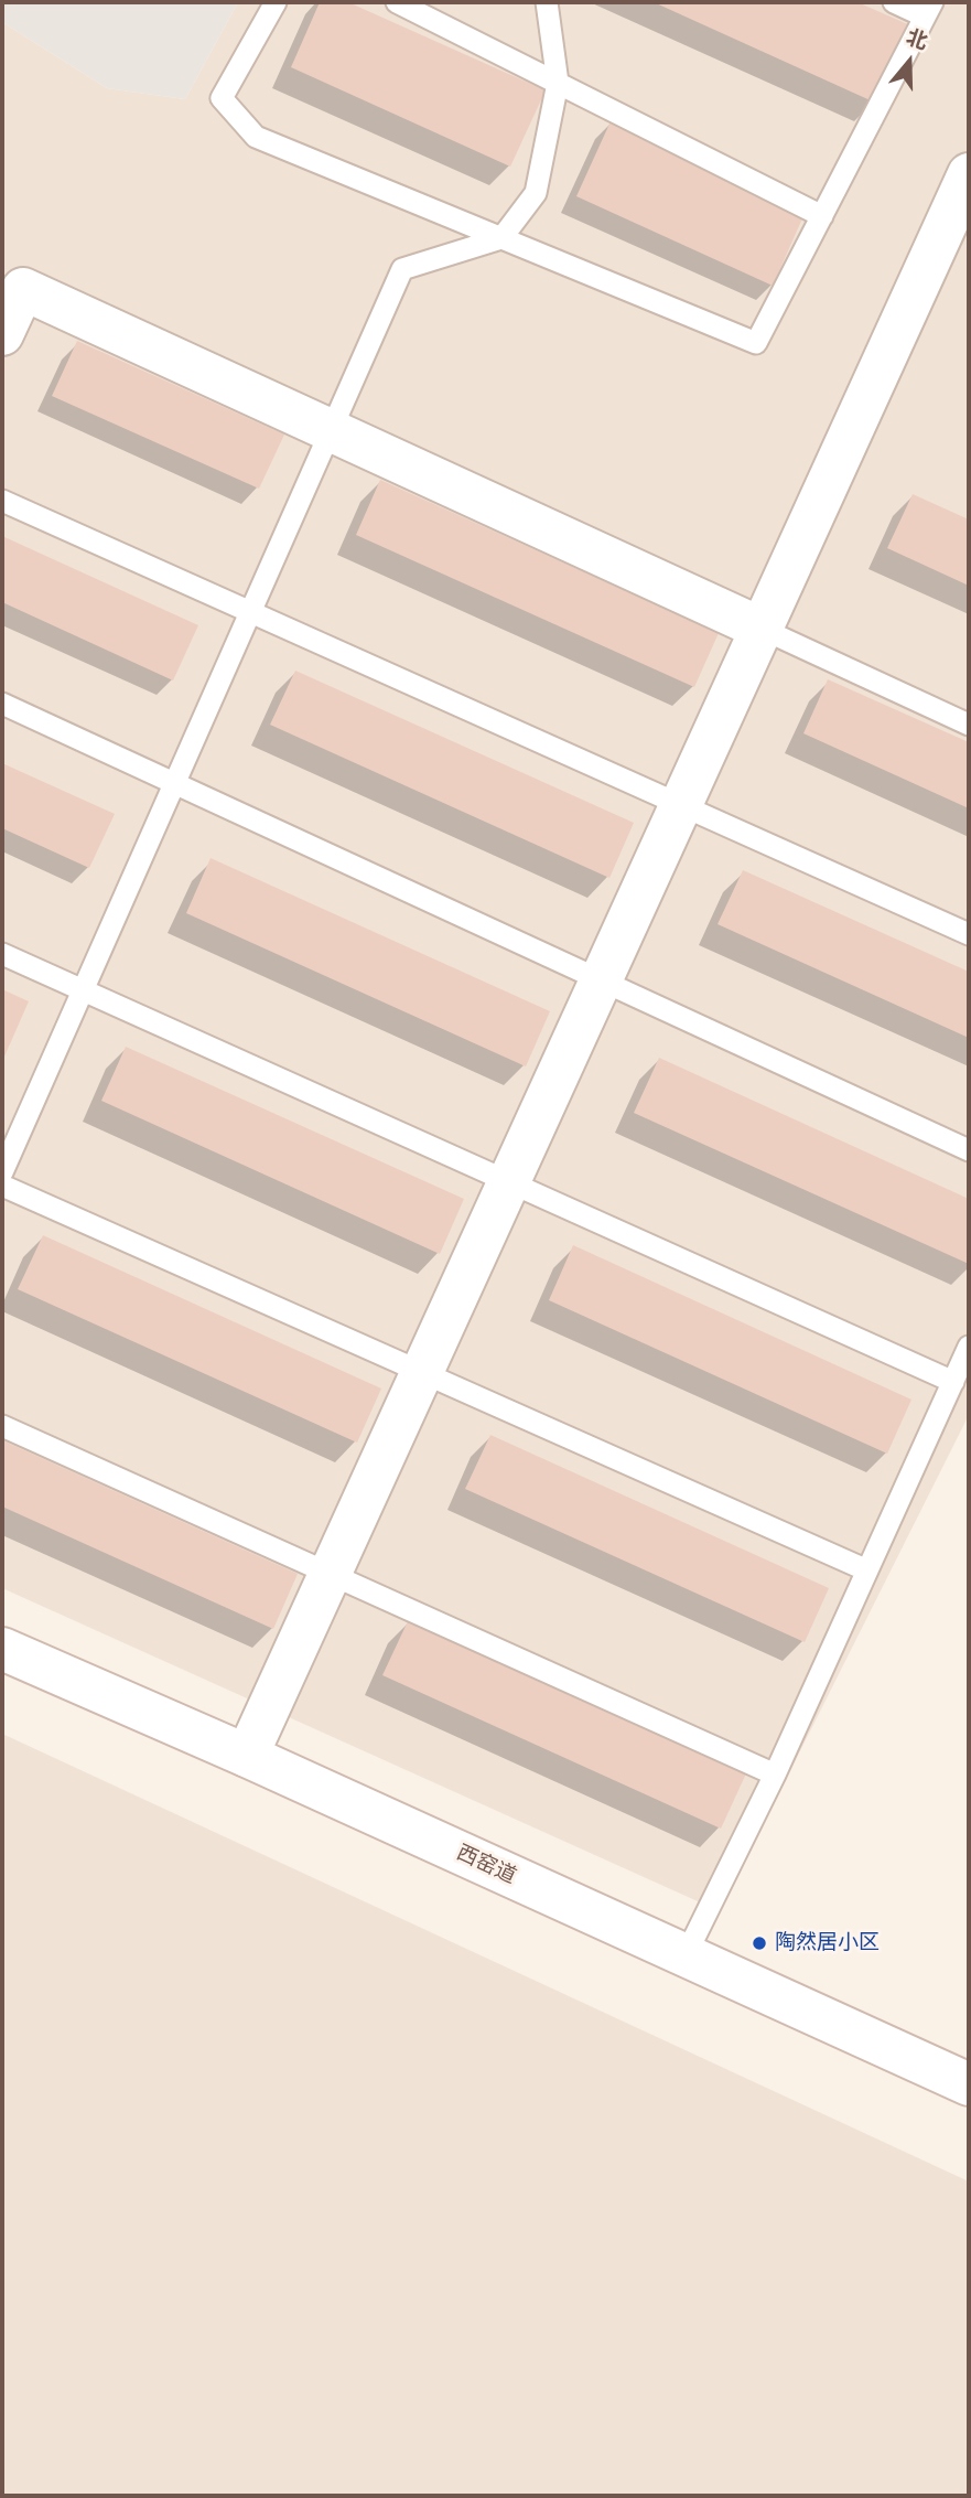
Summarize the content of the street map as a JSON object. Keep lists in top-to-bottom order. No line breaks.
{"streets":{"street":["西窑道"]},"places":["陶然居小区"],"north":"top"}
